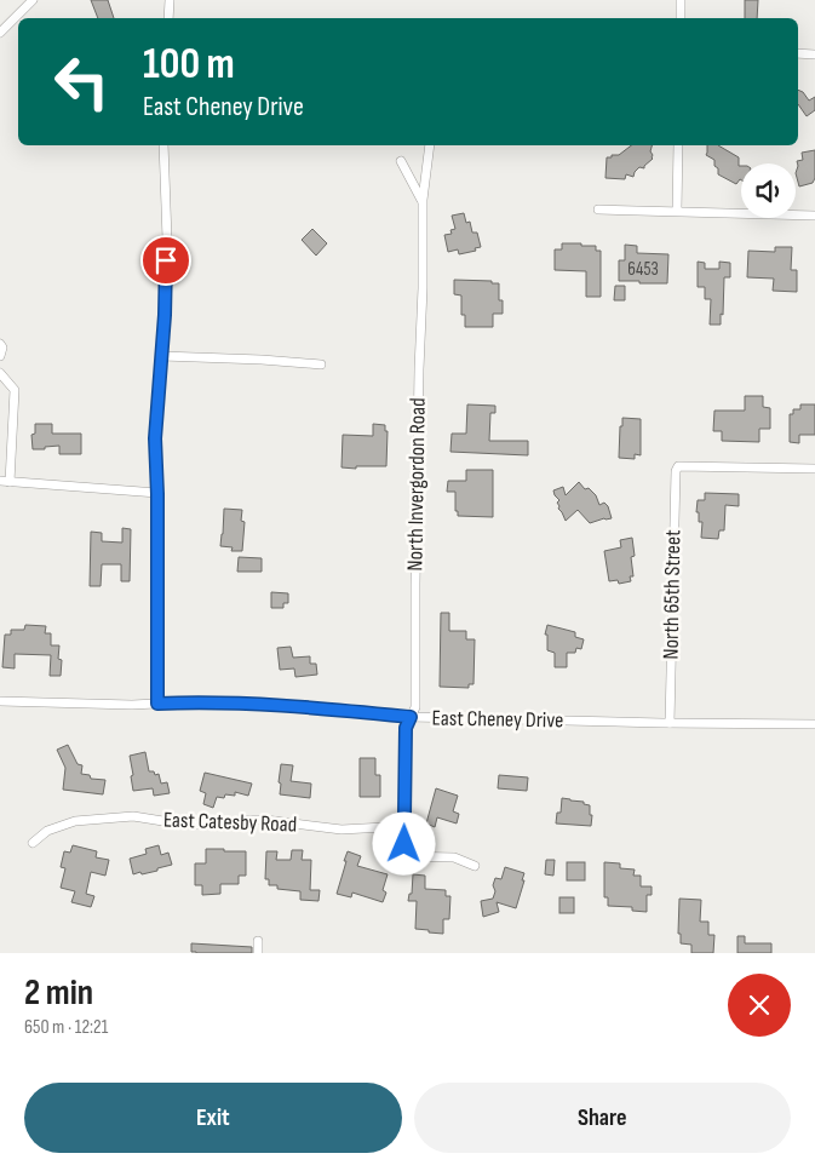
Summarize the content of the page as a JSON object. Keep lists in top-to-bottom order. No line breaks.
{"streets":{"street":["North Invergordon Road","North 65th Street","East Cheney Drive","East Catesby Road"]},"crossings":[["North Invergordon Road","East Cheney Drive"],["North Invergordon Road","East Catesby Road"],["North 65th Street","East Cheney Drive"]],"house_numbers":["6453"],"page":{"turn":["100 m","East Cheney Drive"],"heading":["2 min","650 m · 12:21"],"buttons":["Exit","Share"]}}
